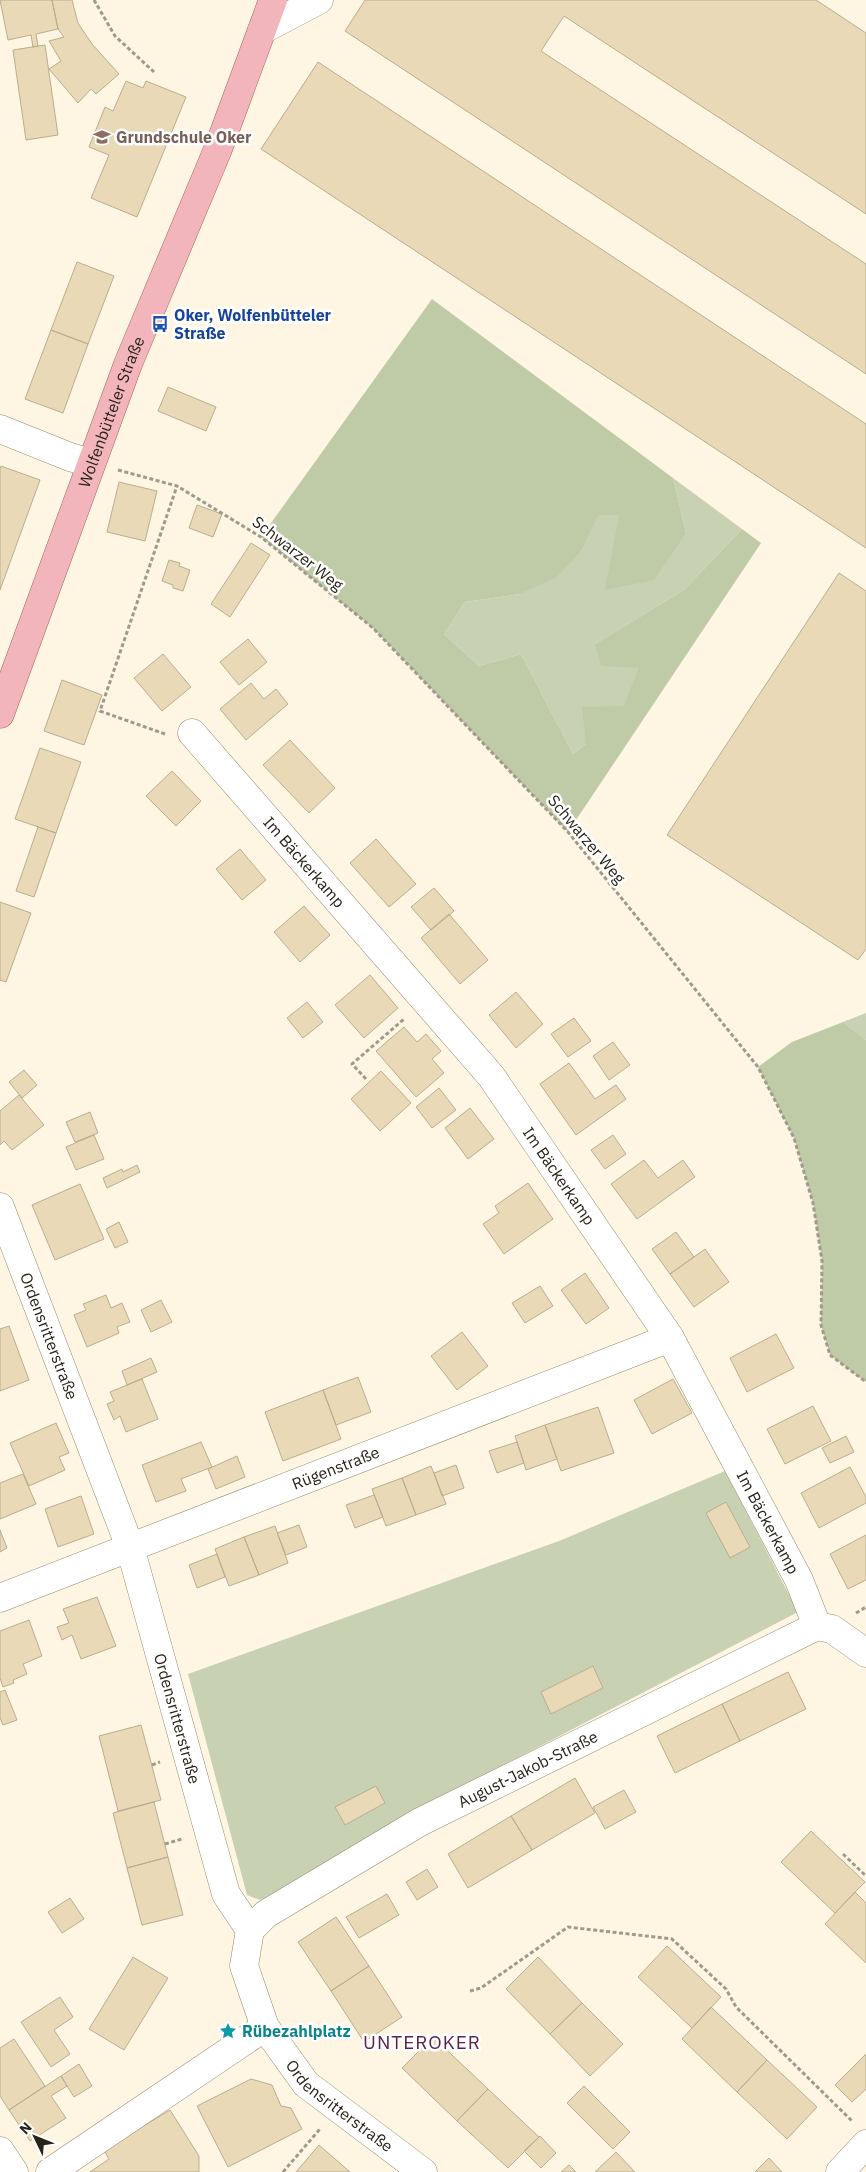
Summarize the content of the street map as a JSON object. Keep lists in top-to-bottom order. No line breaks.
{"streets":{"main road":["Wolfenbütteler Straße"],"street":["Im Bäckerkamp","Ordensritterstraße","Rügenstraße","August-Jakob-Straße"],"path":["Schwarzer Weg"]},"crossings":[["Wolfenbütteler Straße","Schwarzer Weg"],["Im Bäckerkamp","Rügenstraße"],["Im Bäckerkamp","August-Jakob-Straße"],["Ordensritterstraße","Rügenstraße"],["Ordensritterstraße","August-Jakob-Straße"]],"districts":["UNTEROKER"],"places":{"school or university":["Grundschule Oker"],"bus stop":["Oker, Wolfenbütteler Straße"],"place":["Rübezahlplatz"]},"north":"top left"}
